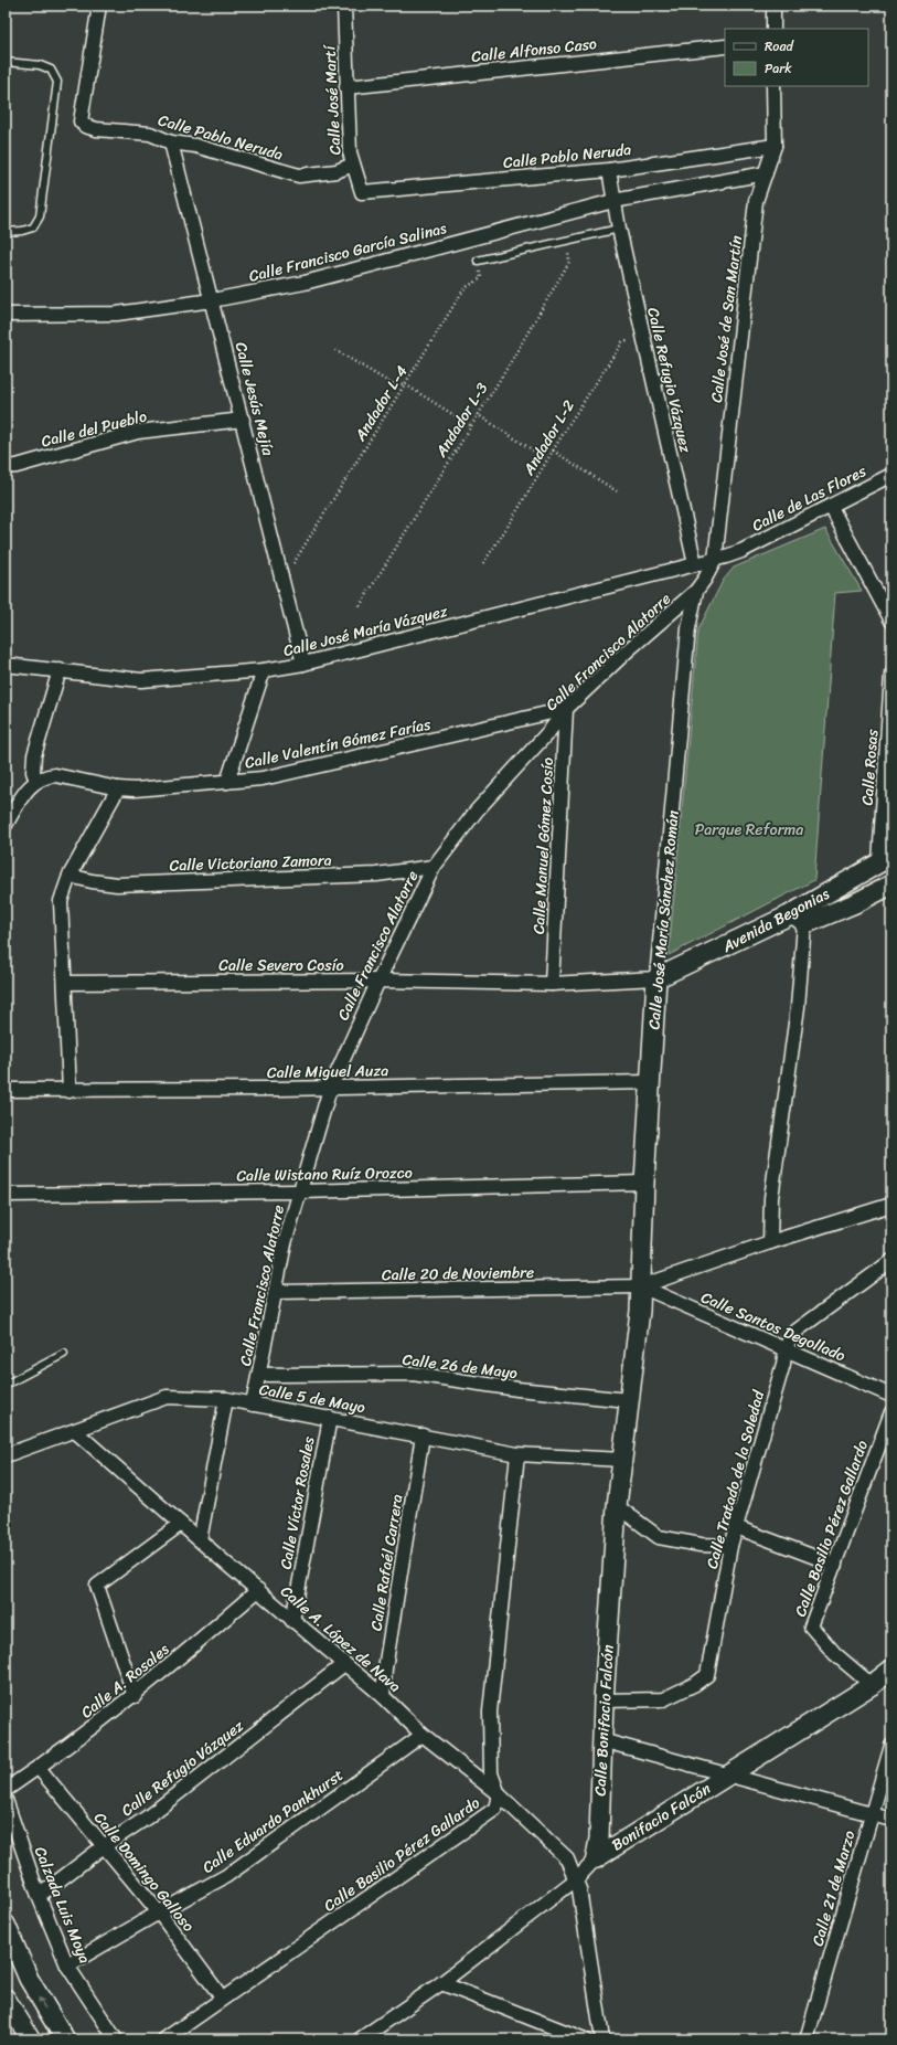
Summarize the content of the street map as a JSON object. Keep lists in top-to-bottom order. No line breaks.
{"streets":{"street":["Calle Alfonso Caso","Calle José Martí","Calle Pablo Neruda","Calle Francisco García Salinas","Calle José de San Martín","Calle Refugio Vázquez","Calle Jesús Mejía","Calle del Pueblo","Calle de Las Flores","Calle José María Vázquez","Calle Francisco Alatorre","Calle Valentín Gómez Farías","Calle Rosas","Calle Manuel Gómez Cosío","Calle Victoriano Zamora","Calle José María Sánchez Román","Avenida Begonias","Calle Severo Cosío","Calle Miguel Auza","Calle Wistano Ruíz Orozco","Calle 20 de Noviembre","Calle Santos Degollado","Calle 26 de Mayo","Calle 5 de Mayo","Calle Tratado de la Soledad","Calle Víctor Rosales","Calle Basilio Pérez Gallardo","Calle Rafaél Carrera","Calle A. López de Nava","Calle A. Rosales","Calle Bonifacio Falcón","Bonifacio Falcón","Calle Eduardo Pankhurst","Calle Domingo Galloso","Calle 21 de Marzo","Calzada Luis Moya"],"path":["Andador L-4","Andador L-3","Andador L-2"]},"crossings":[["Calle Alfonso Caso","Calle José Martí"],["Calle José Martí","Calle Pablo Neruda"],["Calle Pablo Neruda","Calle José de San Martín"],["Calle Pablo Neruda","Calle Refugio Vázquez"],["Calle Pablo Neruda","Calle Jesús Mejía"],["Calle Francisco García Salinas","Calle José de San Martín"],["Calle Francisco García Salinas","Calle Refugio Vázquez"],["Calle Francisco García Salinas","Calle Jesús Mejía"],["Calle José de San Martín","Calle de Las Flores"],["Calle José de San Martín","Calle José María Vázquez"],["Calle José de San Martín","Calle José María Sánchez Román"],["Calle Refugio Vázquez","Andador L-2"],["Calle Refugio Vázquez","Calle José María Vázquez"],["Calle Refugio Vázquez","Calle A. López de Nava"],["Calle Refugio Vázquez","Calle Domingo Galloso"],["Calle Refugio Vázquez","Calzada Luis Moya"],["Calle Jesús Mejía","Andador L-4"],["Calle Jesús Mejía","Calle del Pueblo"],["Calle Jesús Mejía","Calle José María Vázquez"],["Calle de Las Flores","Calle José María Vázquez"],["Calle de Las Flores","Calle José María Sánchez Román"],["Calle José María Vázquez","Calle José María Sánchez Román"],["Calle Francisco Alatorre","Calle Valentín Gómez Farías"],["Calle Francisco Alatorre","Calle Manuel Gómez Cosío"],["Calle Francisco Alatorre","Calle Victoriano Zamora"],["Calle Francisco Alatorre","Calle José María Sánchez Román"],["Calle Francisco Alatorre","Calle Severo Cosío"],["Calle Francisco Alatorre","Calle Miguel Auza"],["Calle Francisco Alatorre","Calle Wistano Ruíz Orozco"],["Calle Francisco Alatorre","Calle 20 de Noviembre"],["Calle Francisco Alatorre","Calle 26 de Mayo"],["Calle Francisco Alatorre","Calle 5 de Mayo"],["Calle Valentín Gómez Farías","Calle Manuel Gómez Cosío"],["Calle Rosas","Avenida Begonias"],["Calle Manuel Gómez Cosío","Calle Severo Cosío"],["Calle José María Sánchez Román","Avenida Begonias"],["Calle José María Sánchez Román","Calle Severo Cosío"],["Calle José María Sánchez Román","Calle Miguel Auza"],["Calle José María Sánchez Román","Calle Wistano Ruíz Orozco"],["Calle José María Sánchez Román","Calle 20 de Noviembre"],["Calle José María Sánchez Román","Calle Santos Degollado"],["Calle José María Sánchez Román","Calle Bonifacio Falcón"],["Avenida Begonias","Calle Severo Cosío"],["Calle 20 de Noviembre","Calle Santos Degollado"],["Calle 20 de Noviembre","Calle Bonifacio Falcón"],["Calle Santos Degollado","Calle Tratado de la Soledad"],["Calle Santos Degollado","Calle Bonifacio Falcón"],["Calle 26 de Mayo","Calle Bonifacio Falcón"],["Calle 5 de Mayo","Calle Víctor Rosales"],["Calle 5 de Mayo","Calle Basilio Pérez Gallardo"],["Calle 5 de Mayo","Calle Rafaél Carrera"],["Calle 5 de Mayo","Calle A. López de Nava"],["Calle 5 de Mayo","Calle Bonifacio Falcón"],["Calle Tratado de la Soledad","Calle Bonifacio Falcón"],["Calle Víctor Rosales","Calle A. López de Nava"],["Calle Basilio Pérez Gallardo","Calle A. López de Nava"],["Calle Basilio Pérez Gallardo","Bonifacio Falcón"],["Calle Basilio Pérez Gallardo","Calle Domingo Galloso"],["Calle Rafaél Carrera","Calle A. López de Nava"],["Calle A. López de Nava","Calle A. Rosales"],["Calle A. López de Nava","Calle Eduardo Pankhurst"],["Calle A. Rosales","Calle Domingo Galloso"],["Calle Bonifacio Falcón","Bonifacio Falcón"],["Calle Eduardo Pankhurst","Calle Domingo Galloso"],["Calle Eduardo Pankhurst","Calzada Luis Moya"]],"parks":["Parque Reforma"],"legend":["Road","Park"]}
